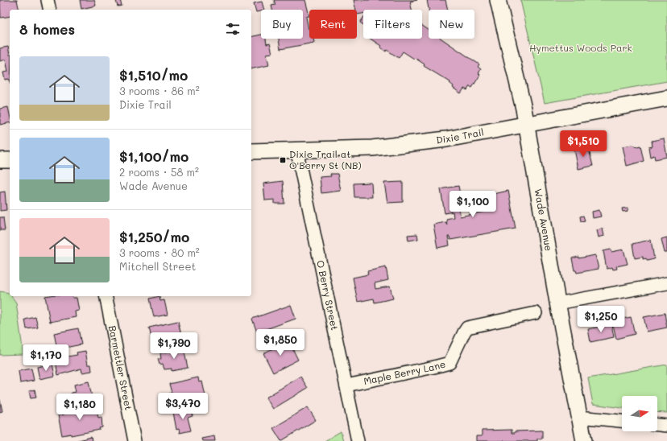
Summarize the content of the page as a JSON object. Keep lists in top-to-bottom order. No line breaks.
{"streets":{"main road":["Dixie Trail","Wade Avenue"],"street":["O Berry Street","Barmettler Street","Maple Berry Lane"]},"crossings":[["Dixie Trail","Wade Avenue"],["Dixie Trail","O Berry Street"],["O Berry Street","Maple Berry Lane"]],"parks":["Hymettus Woods Park"],"places":{"transit":["Dixie Trail at O'Berry St (NB)"]},"north":"right","page":{"chip":["Buy","Rent","Filters","New"],"heading":"8 homes","list":[{"name":"$1,510/mo","note":"3 rooms · 86 m² · Dixie Trail"},{"name":"$1,100/mo","note":"2 rooms · 58 m² · Wade Avenue"},{"name":"$1,250/mo","note":"3 rooms · 80 m² · Mitchell Street"}],"price":["$1,510","$1,100","$1,250","$1,850","$1,790","$1,170","$3,470","$1,180"]}}
